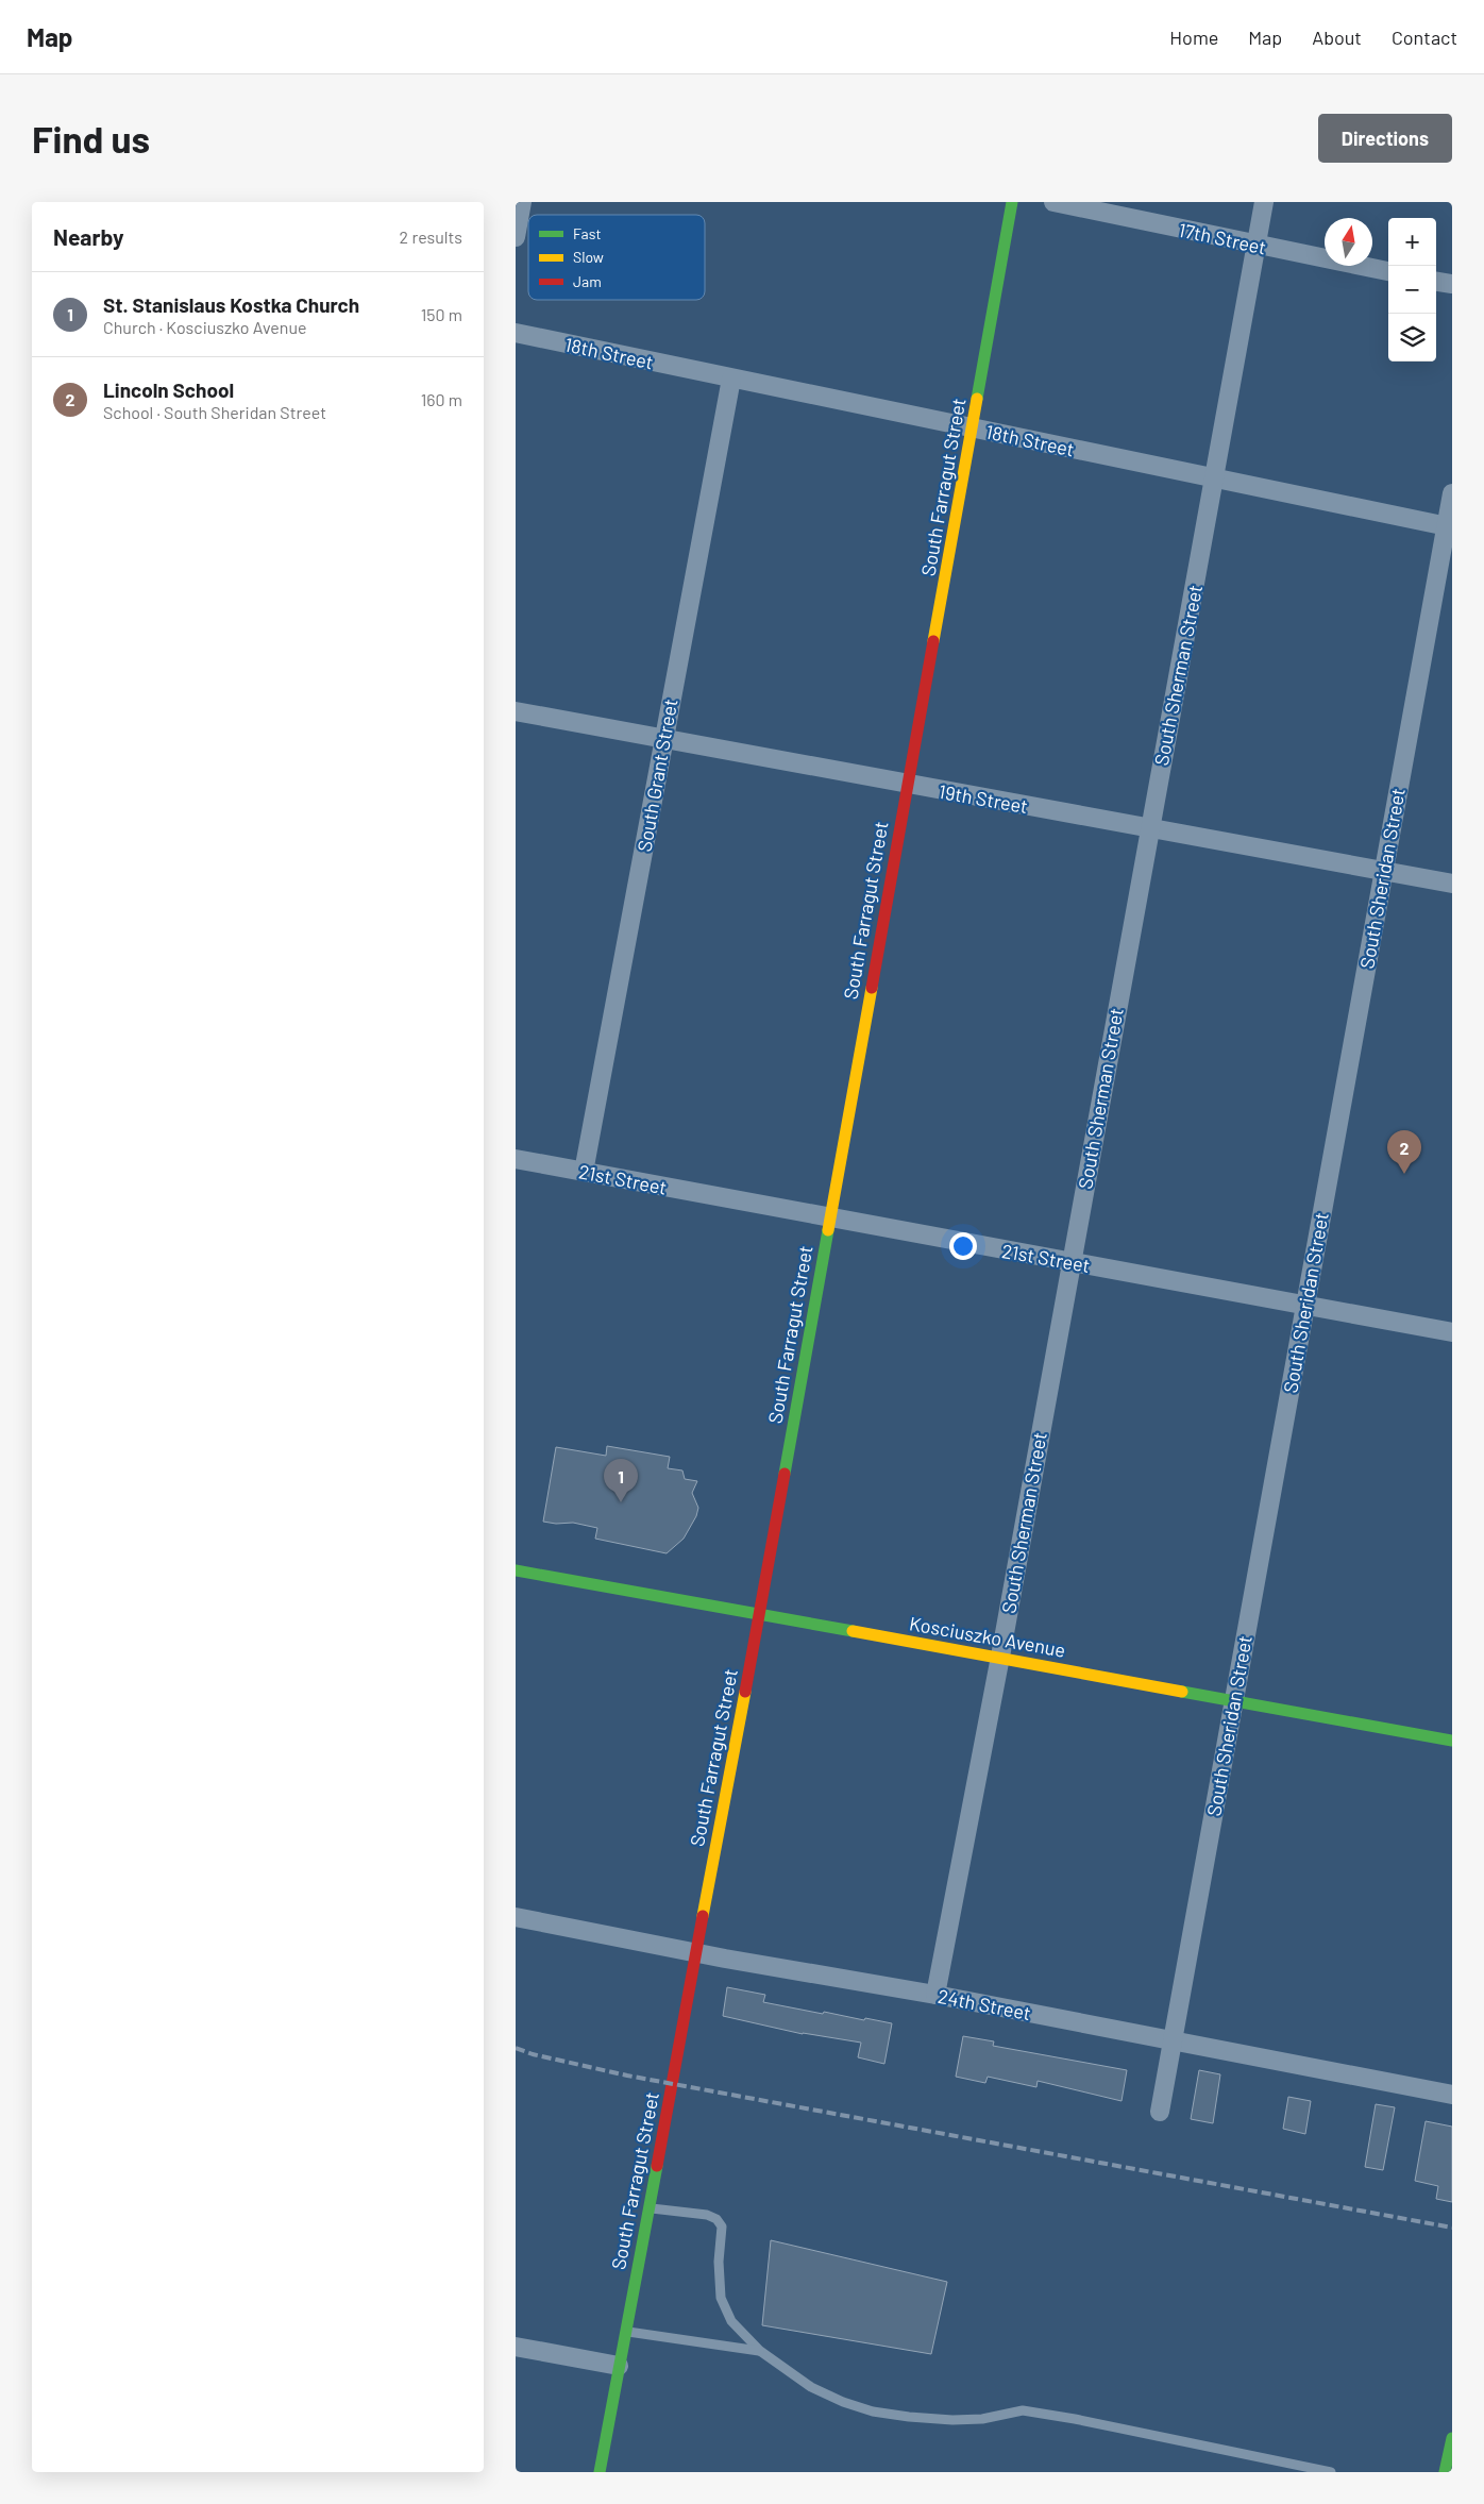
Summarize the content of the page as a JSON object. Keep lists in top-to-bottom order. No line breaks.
{"streets":{"street":["17th Street","18th Street","South Farragut Street","South Sherman Street","South Grant Street","19th Street","South Sheridan Street","21st Street","Kosciuszko Avenue","24th Street"]},"crossings":[["17th Street","South Sherman Street"],["18th Street","South Farragut Street"],["18th Street","South Sherman Street"],["18th Street","South Grant Street"],["18th Street","South Sheridan Street"],["South Farragut Street","19th Street"],["South Farragut Street","21st Street"],["South Farragut Street","Kosciuszko Avenue"],["South Farragut Street","24th Street"],["South Sherman Street","19th Street"],["South Sherman Street","21st Street"],["South Sherman Street","Kosciuszko Avenue"],["South Sherman Street","24th Street"],["South Grant Street","19th Street"],["South Grant Street","21st Street"],["19th Street","South Sheridan Street"],["South Sheridan Street","21st Street"],["South Sheridan Street","Kosciuszko Avenue"],["South Sheridan Street","24th Street"]],"legend":["Fast","Slow","Jam"],"north":"top","page":{"header":"Map","nav":["Home","Map","About","Contact"],"buttons":"Directions","title":"Find us","heading":["Nearby","2 results"],"map_buttons":["+","−"],"list":[{"mark":"1","name":"St. Stanislaus Kostka Church","note":"Church · Kosciuszko Avenue","value":"150 m"},{"mark":"2","name":"Lincoln School","note":"School · South Sheridan Street","value":"160 m"}],"pins":["2","1"]}}
